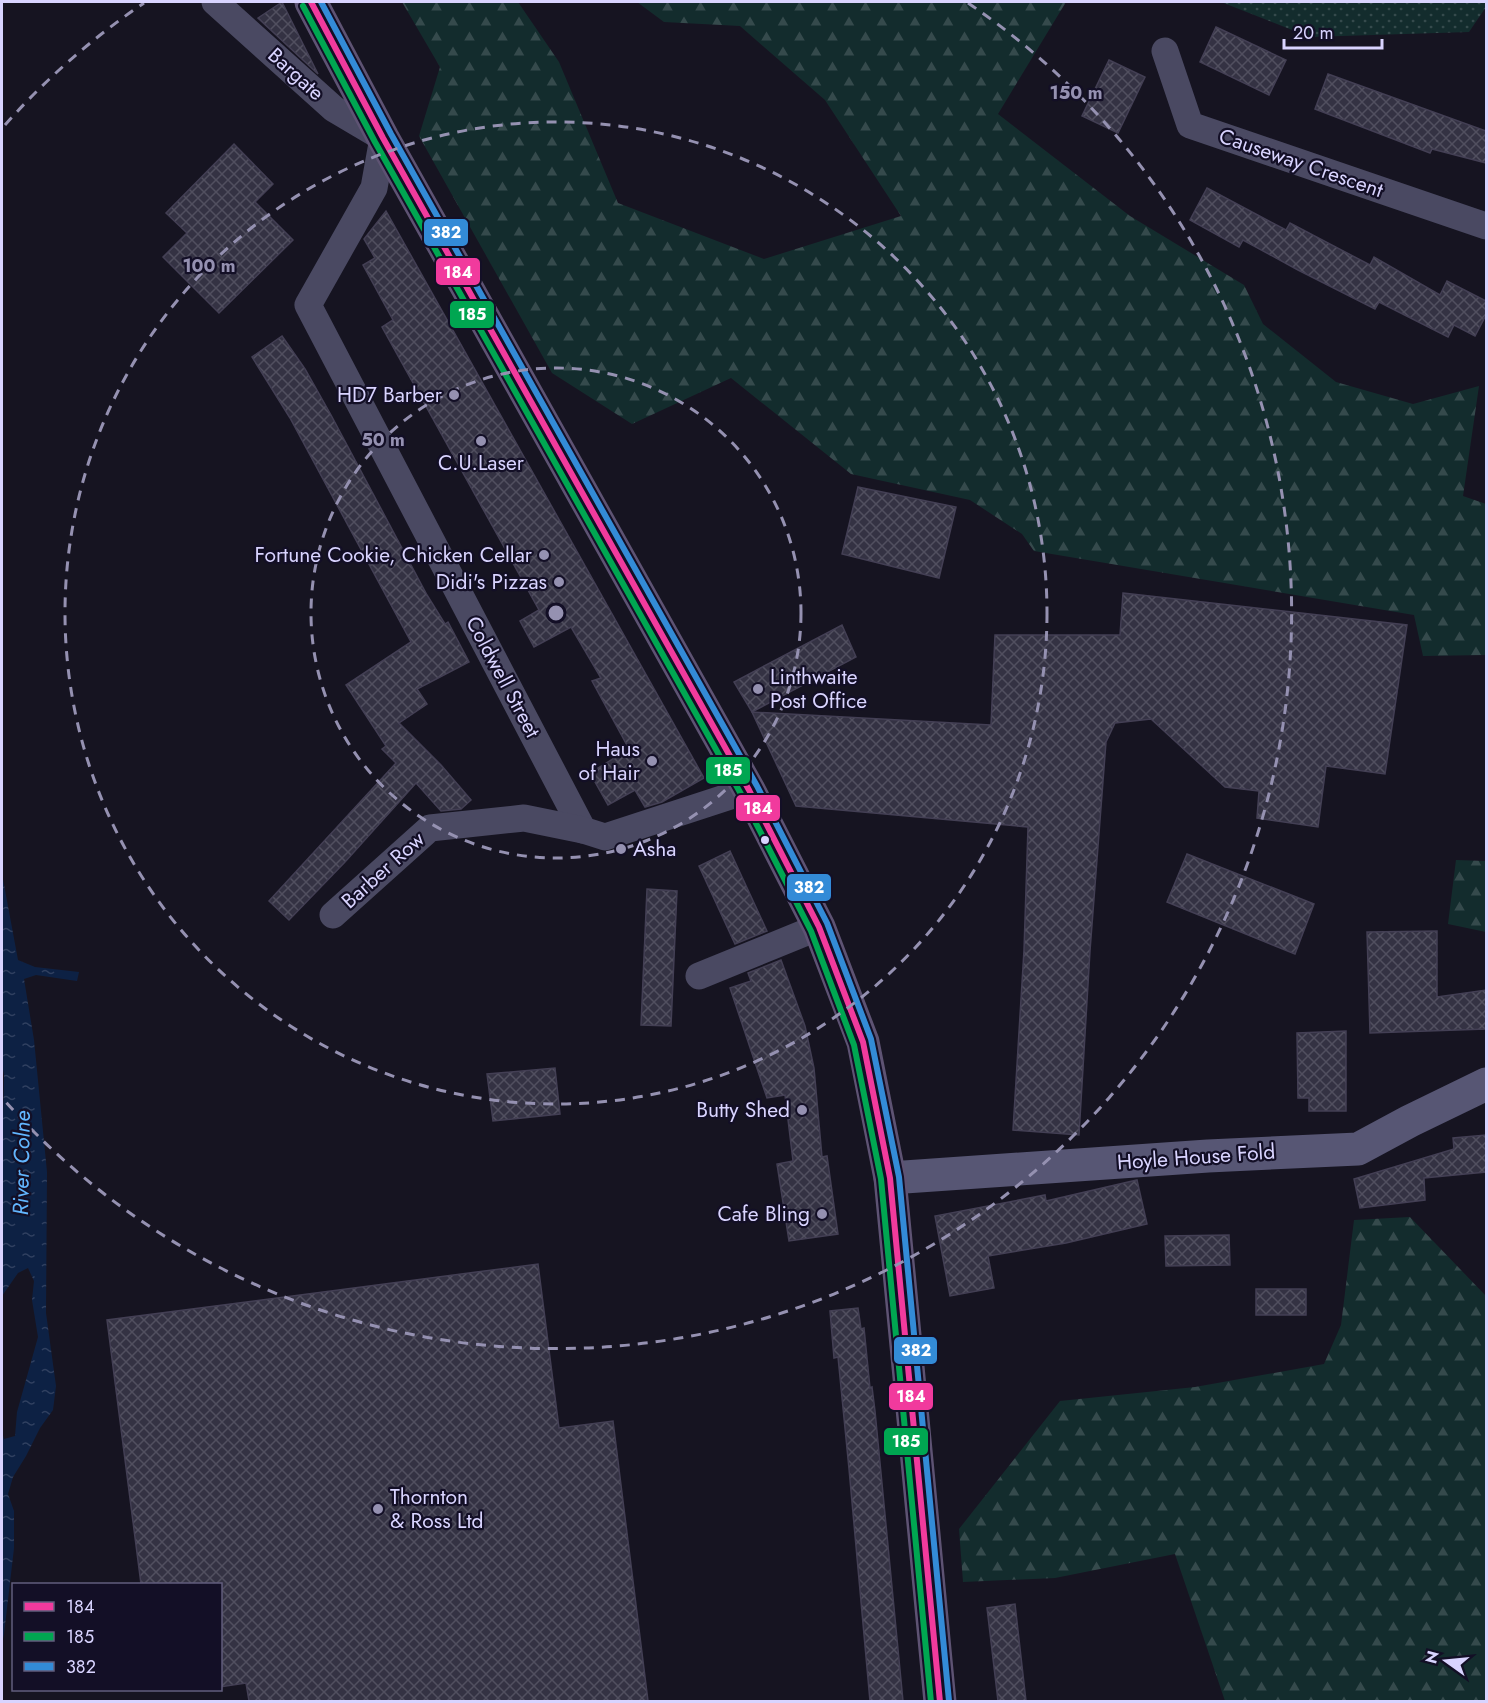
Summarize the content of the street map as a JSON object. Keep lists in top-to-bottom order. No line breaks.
{"streets":{"street":["Bargate","Causeway Crescent","Coldwell Street","Barber Row","Hoyle House Fold"]},"crossings":[["Bargate","Coldwell Street"],["Coldwell Street","Barber Row"]],"water":["River Colne"],"places":["HD7 Barber","C.U.Laser","Fortune Cookie, Chicken Cellar","Didi's Pizzas","Linthwaite Post Office","Haus of Hair","Asha","Butty Shed","Cafe Bling","Thornton & Ross Ltd"],"lines":["transit line 184","transit line 382","transit line 185"],"legend":["184","185","382"],"scale_bar":"20 m","north":"left","rings":["150 m","100 m","50 m"]}
